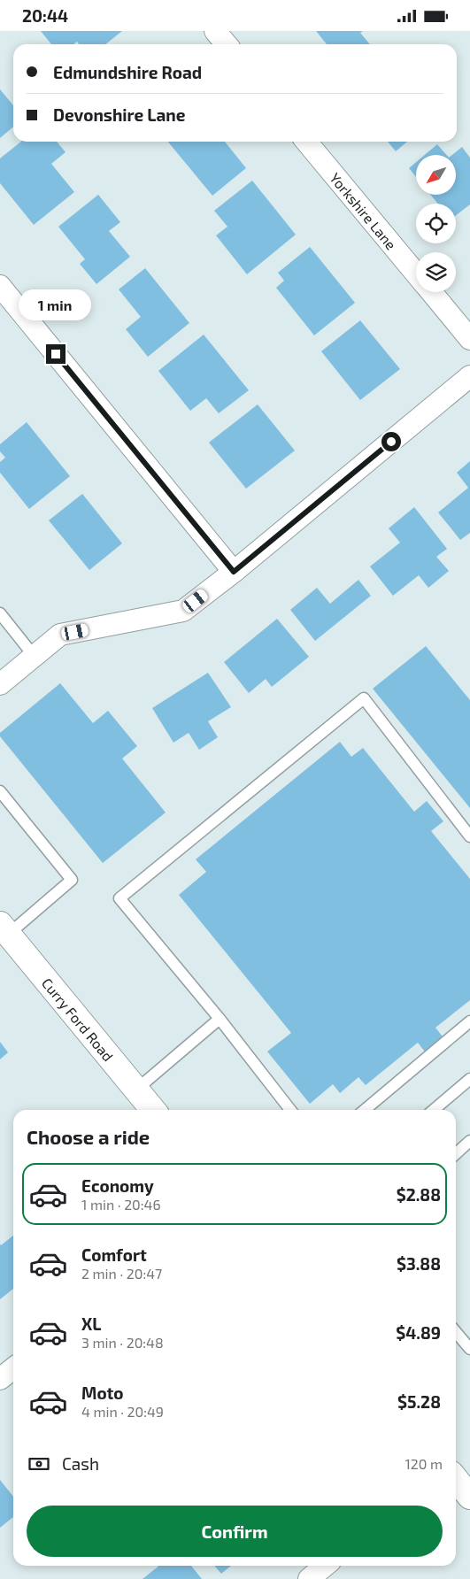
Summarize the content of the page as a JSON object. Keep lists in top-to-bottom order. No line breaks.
{"streets":{"street":["Yorkshire Lane","Curry Ford Road"]},"north":"bottom left","page":{"status":"20:44","banner":["Edmundshire Road","Devonshire Lane"],"bubble":"1 min","heading":"Choose a ride","list":[{"name":"Economy","note":"1 min · 20:46","value":"$2.88"},{"name":"Comfort","note":"2 min · 20:47","value":"$3.88"},{"name":"XL","note":"3 min · 20:48","value":"$4.89"},{"name":"Moto","note":"4 min · 20:49","value":"$5.28"}],"pay":["Cash","120 m"],"buttons":"Confirm"}}
